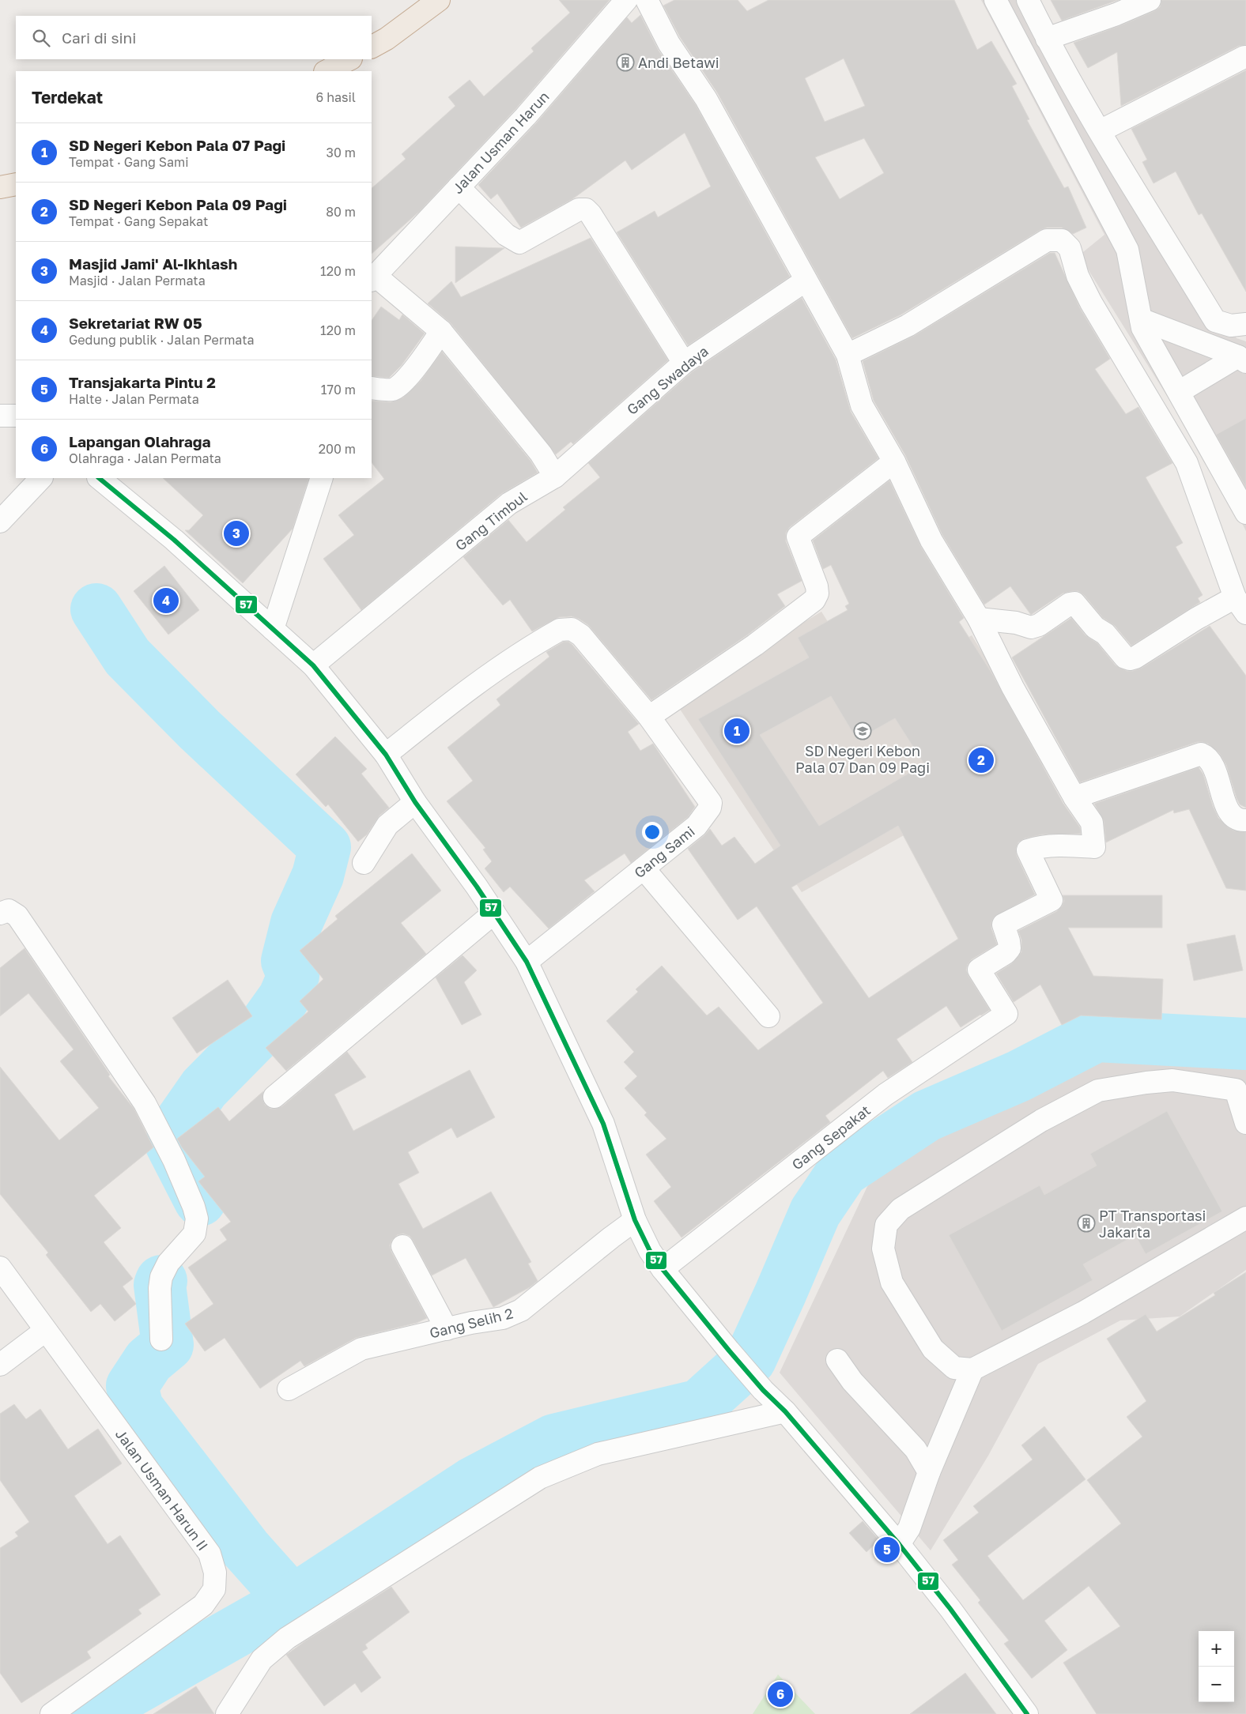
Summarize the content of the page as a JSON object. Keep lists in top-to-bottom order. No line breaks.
{"streets":{"street":["Jalan Usman Harun","Gang Swadaya","Gang Timbul","Gang Sami","Gang Sepakat","Gang Selih 2","Jalan Usman Harun II"]},"crossings":[["Gang Swadaya","Gang Timbul"]],"places":{"building":["Andi Betawi","PT Transportasi Jakarta"],"school or university":["SD Negeri Kebon Pala 07 Dan 09 Pagi"]},"lines":["transit line 57"],"page":{"search":"Cari di sini","heading":["Terdekat","6 hasil"],"list":[{"mark":"1","name":"SD Negeri Kebon Pala 07 Pagi","note":"Tempat · Gang Sami","value":"30 m"},{"mark":"2","name":"SD Negeri Kebon Pala 09 Pagi","note":"Tempat · Gang Sepakat","value":"80 m"},{"mark":"3","name":"Masjid Jami' Al-Ikhlash","note":"Masjid · Jalan Permata","value":"120 m"},{"mark":"4","name":"Sekretariat RW 05","note":"Gedung publik · Jalan Permata","value":"120 m"},{"mark":"5","name":"Transjakarta Pintu 2","note":"Halte · Jalan Permata","value":"170 m"},{"mark":"6","name":"Lapangan Olahraga","note":"Olahraga · Jalan Permata","value":"200 m"}],"pins":["3","4","1","2","5","6"],"map_buttons":["+","−"]}}
